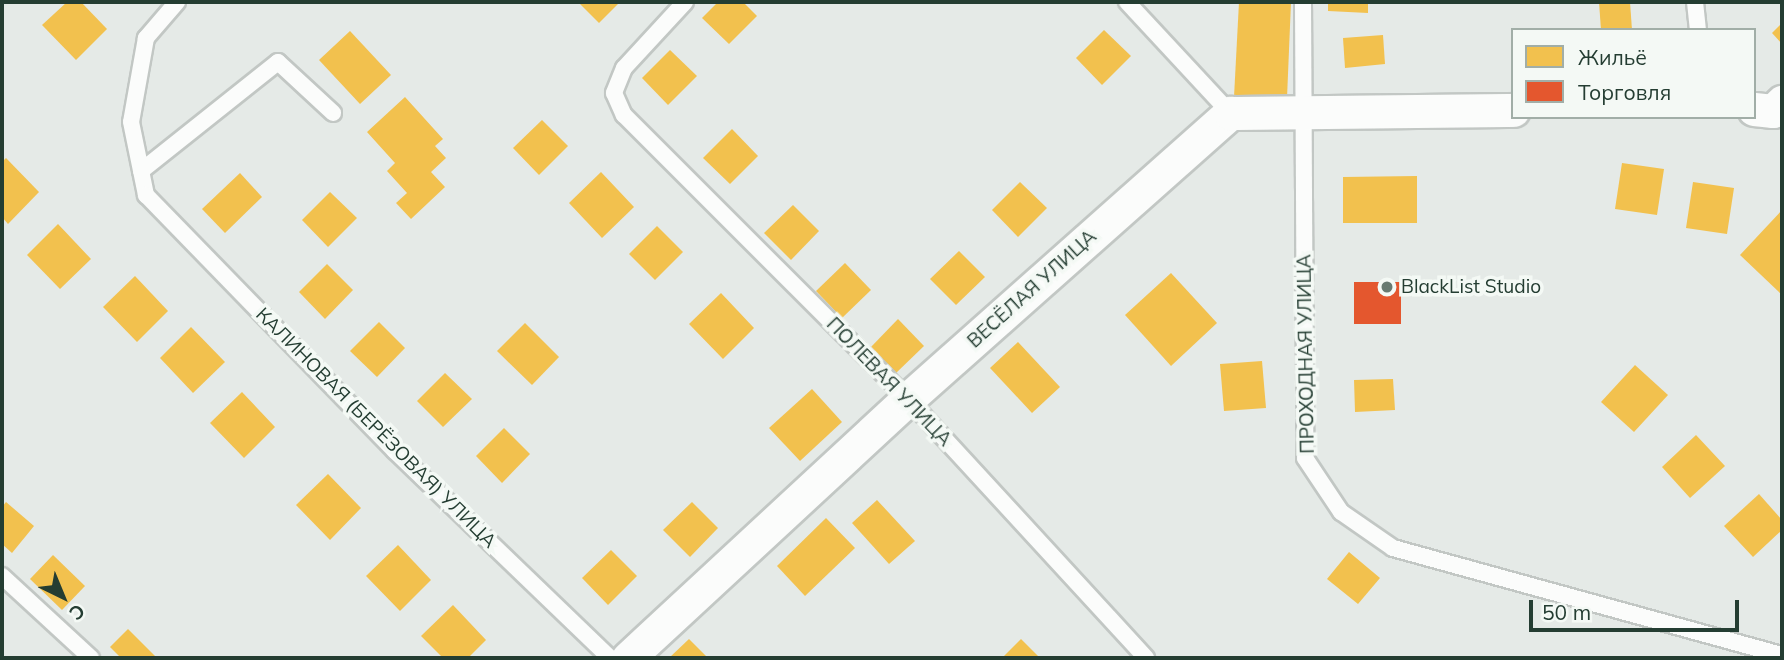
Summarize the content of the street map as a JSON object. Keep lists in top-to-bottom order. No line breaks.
{"streets":{"street":["ВЕСЁЛАЯ УЛИЦА"],"lane":["ПРОХОДНАЯ УЛИЦА","ПОЛЕВАЯ УЛИЦА","КАЛИНОВАЯ (БЕРЁЗОВАЯ) УЛИЦА"]},"crossings":[["ВЕСЁЛАЯ УЛИЦА","ПОЛЕВАЯ УЛИЦА"]],"places":["BlackList Studio"],"legend":["Жильё","Торговля"],"scale_bar":"50 m","north":"bottom right"}
